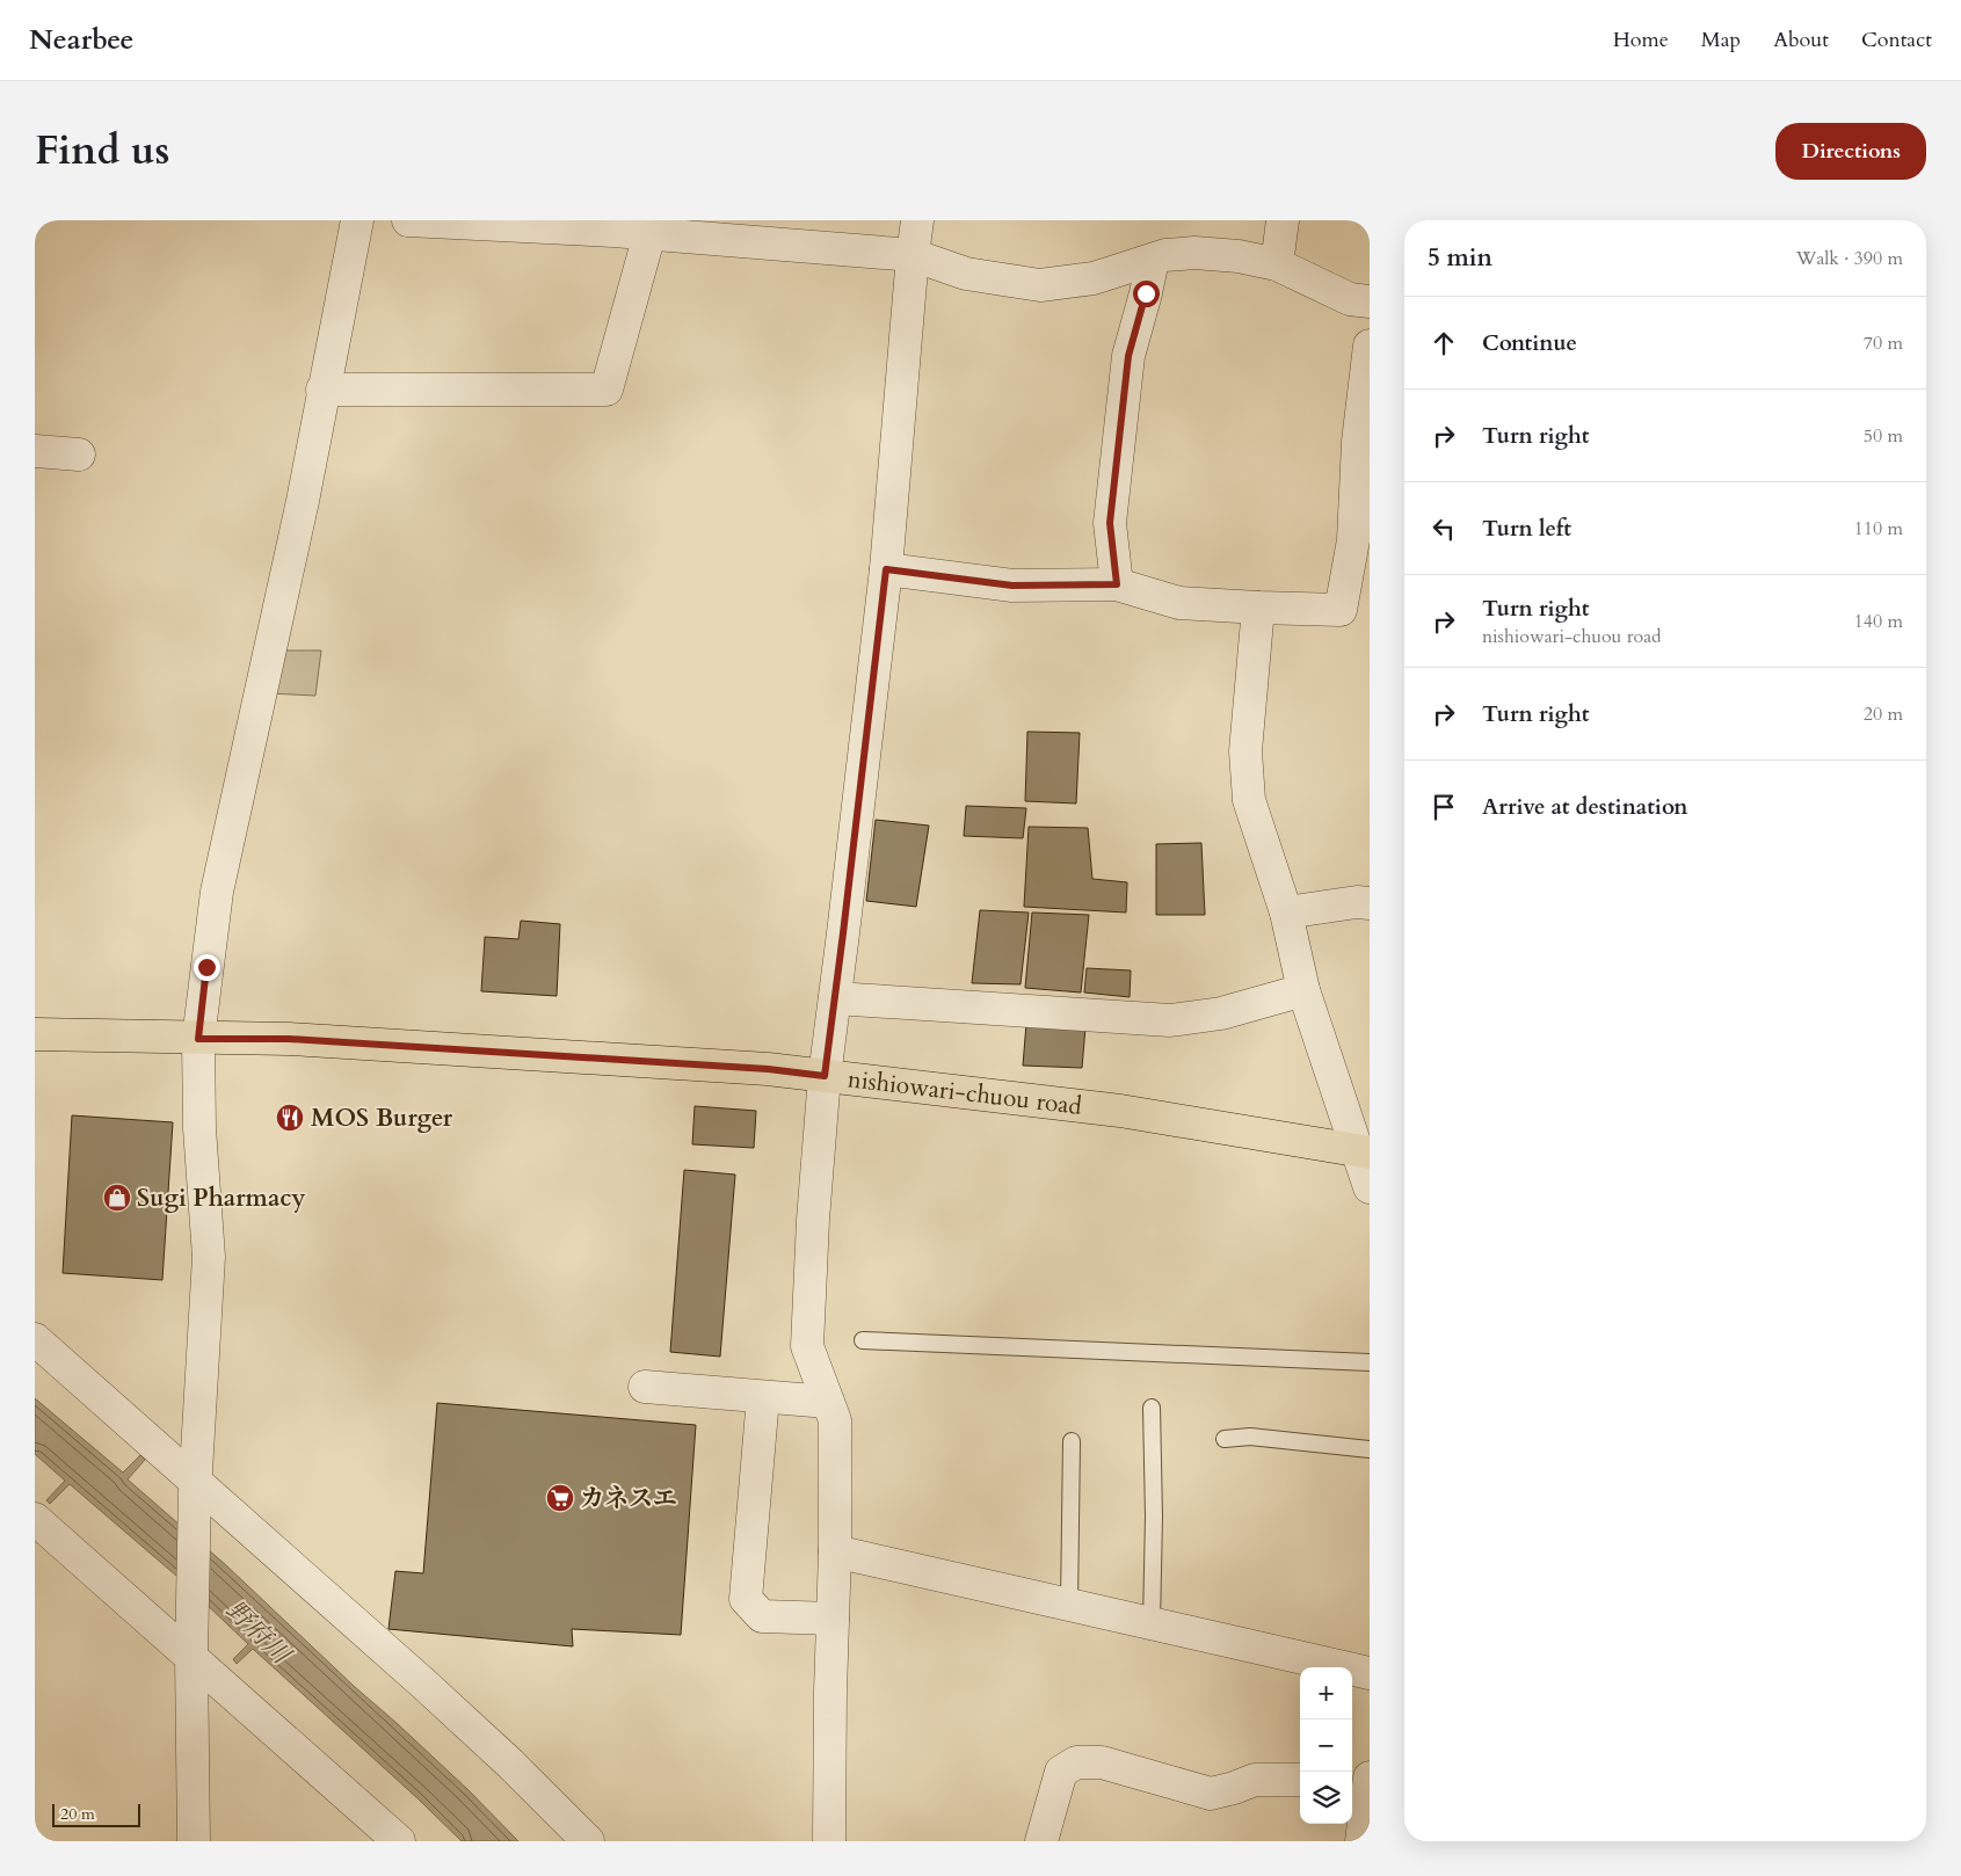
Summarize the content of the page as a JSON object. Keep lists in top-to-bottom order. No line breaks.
{"streets":{"main road":["nishiowari-chuou road"]},"water":["野府川"],"places":{"restaurant":["MOS Burger"],"shop":["Sugi Pharmacy"],"supermarket":["カネスエ"]},"scale_bar":"20 m","page":{"header":"Nearbee","nav":["Home","Map","About","Contact"],"title":"Find us","buttons":"Directions","heading":["5 min","Walk · 390 m"],"list":[["Continue","70 m"],["Turn right","50 m"],["Turn left","110 m"],["Turn right","nishiowari-chuou road","140 m"],["Turn right","20 m"],"Arrive at destination"],"map_buttons":["+","−"],"scale":"20 m"}}
